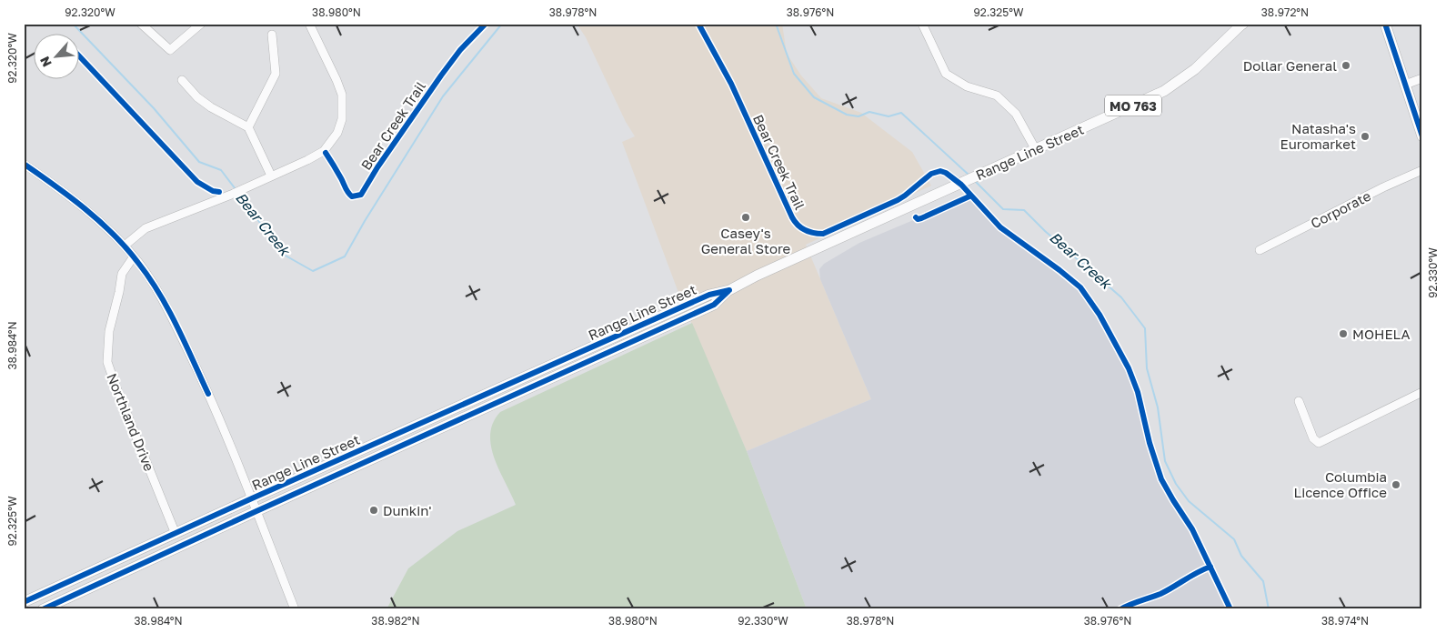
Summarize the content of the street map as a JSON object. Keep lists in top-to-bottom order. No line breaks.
{"streets":{"main road":["MO 763","Range Line Street"],"street":["Corporate","Northland Drive"],"cycle path":["Bear Creek Trail"]},"crossings":[["Range Line Street","Northland Drive"]],"water":["Bear Creek"],"places":["Dollar General","Natasha's Euromarket","Casey's General Store","MOHELA","Columbia Licence Office","Dunkin'"],"north":"bottom left","coordinates":["92.320°W","38.980°N","38.978°N","38.976°N","92.325°W","38.972°N","92.330°W","38.984°N","38.982°N","38.974°N"]}
